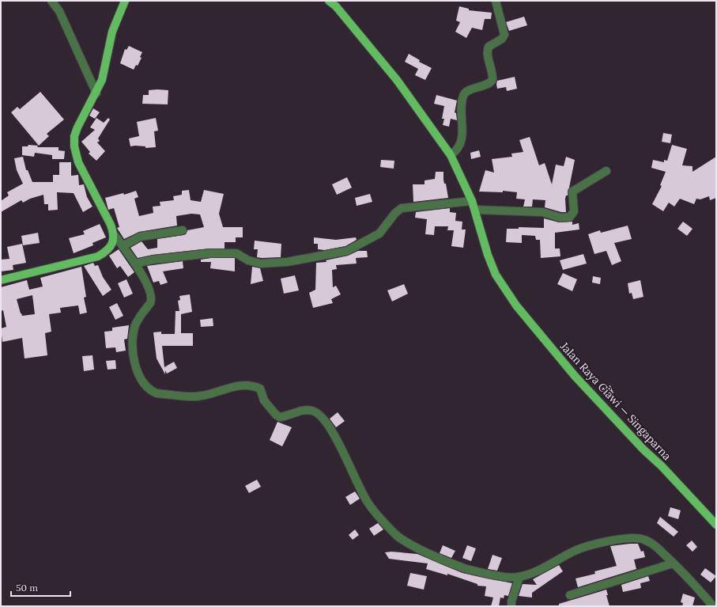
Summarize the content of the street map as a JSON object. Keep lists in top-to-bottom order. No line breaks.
{"streets":{"main road":["Jalan Raya Ciawi — Singaparna"]},"scale_bar":"50 m"}
